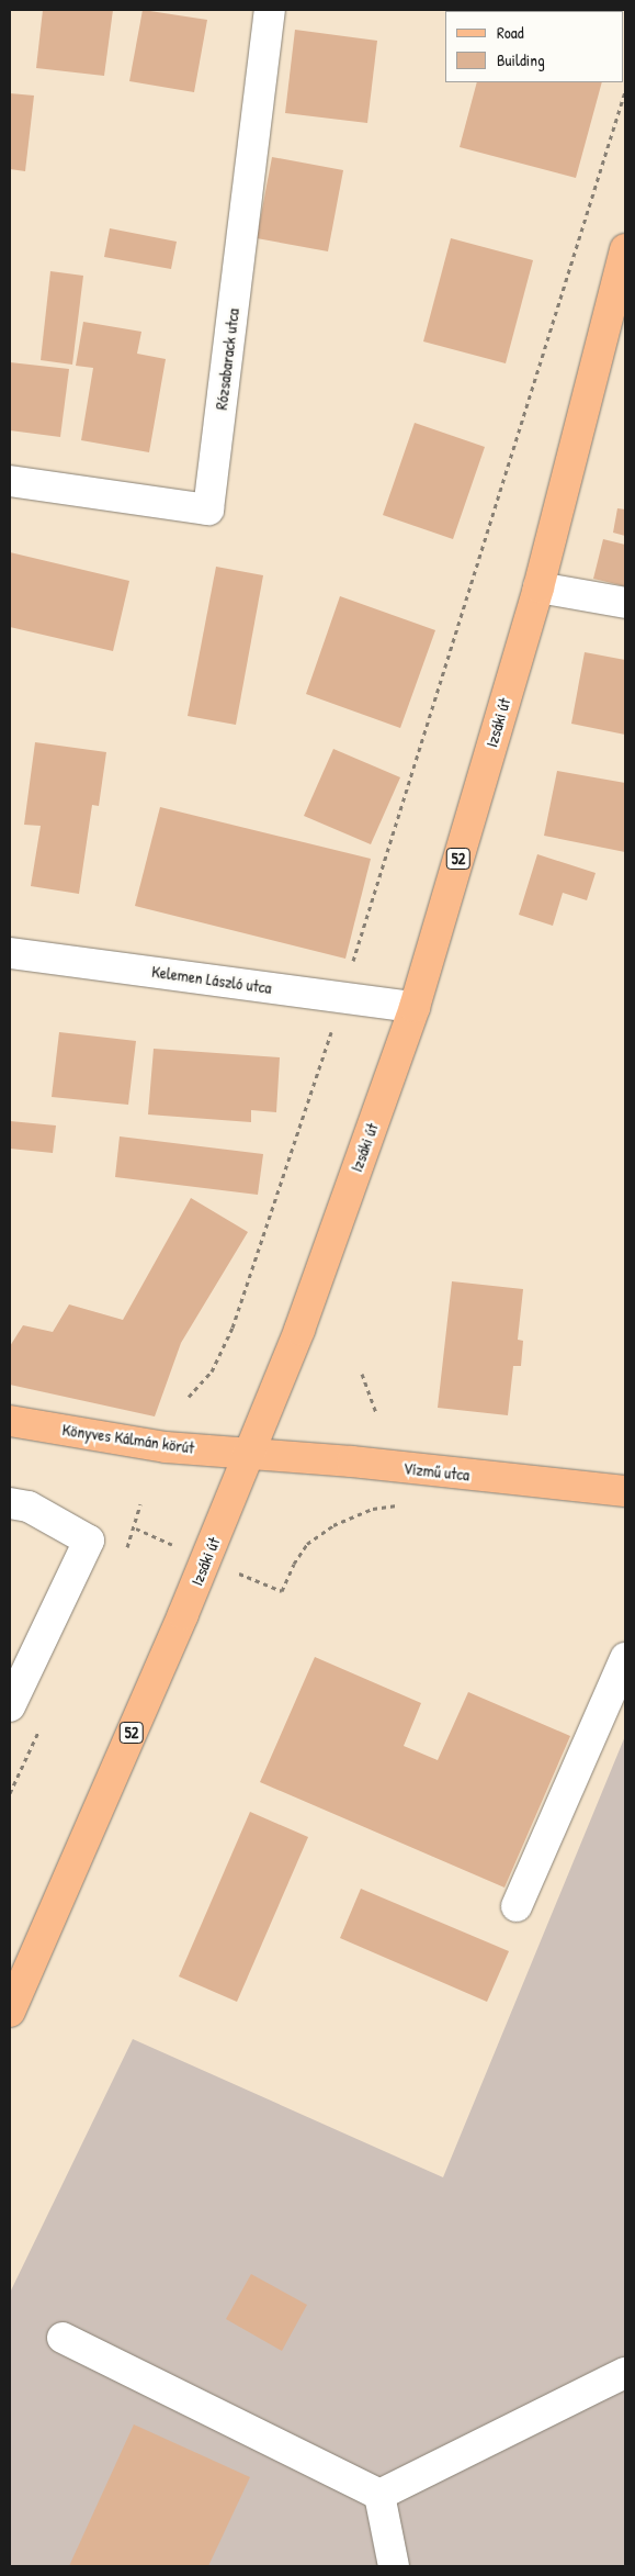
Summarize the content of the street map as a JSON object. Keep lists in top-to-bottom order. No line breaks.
{"streets":{"main road":["Izsáki út","52","Könyves Kálmán körút","Vízmű utca"],"street":["Rózsabarack utca","Kelemen László utca"]},"crossings":[["Izsáki út","Kelemen László utca"],["Izsáki út","Könyves Kálmán körút"],["Izsáki út","Vízmű utca"],["Könyves Kálmán körút","Vízmű utca"]],"legend":["Road","Building"]}
